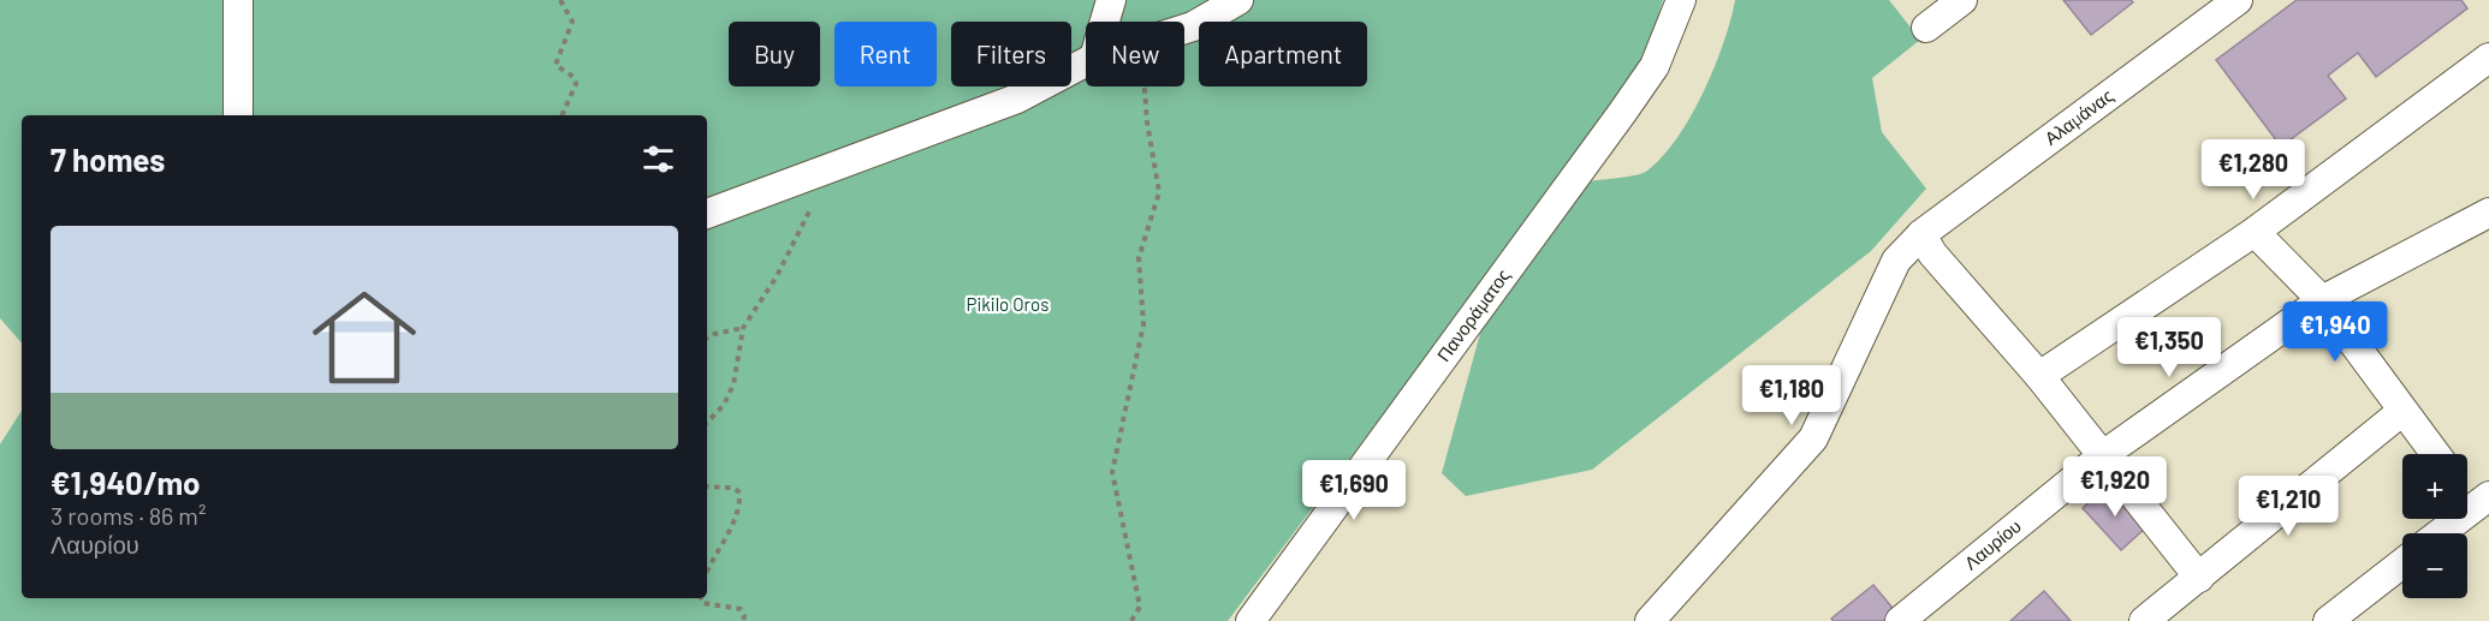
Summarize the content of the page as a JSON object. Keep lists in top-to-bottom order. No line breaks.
{"streets":{"street":["Αλαμάνας","Πανοράματος","Λαυρίου"]},"parks":["Pikilo Oros"],"page":{"chip":["Buy","Rent","Filters","New","Apartment"],"heading":"7 homes","price":["€1,280","€1,940","€1,350","€1,180","€1,920","€1,690","€1,210"],"list":[{"name":"€1,940/mo","note":"3 rooms · 86 m² · Λαυρίου"}],"map_buttons":["+","−"]}}
